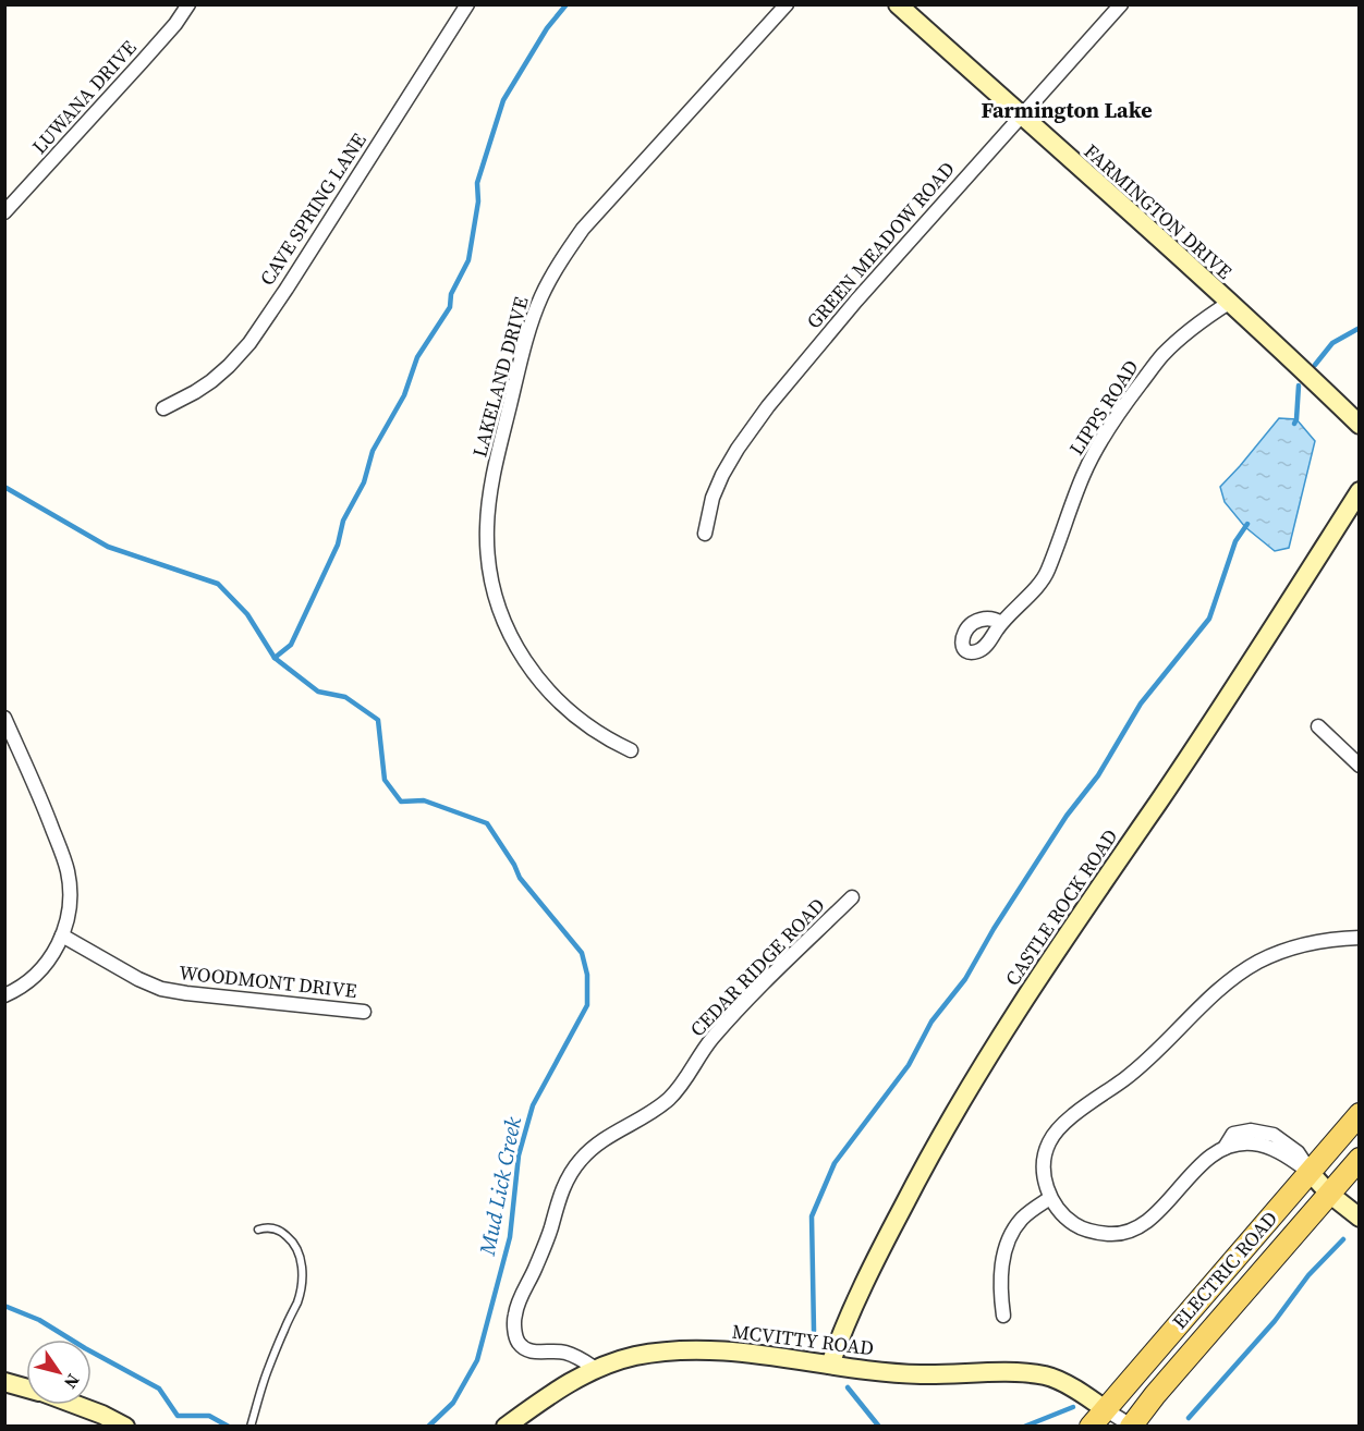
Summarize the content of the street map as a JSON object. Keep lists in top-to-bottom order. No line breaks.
{"streets":{"main road":["ELECTRIC ROAD"],"street":["LUWANA DRIVE","CAVE SPRING LANE","FARMINGTON DRIVE","GREEN MEADOW ROAD","LAKELAND DRIVE","LIPPS ROAD","CASTLE ROCK ROAD","CEDAR RIDGE ROAD","WOODMONT DRIVE","MCVITTY ROAD"]},"crossings":[["FARMINGTON DRIVE","GREEN MEADOW ROAD"],["FARMINGTON DRIVE","LIPPS ROAD"],["CASTLE ROCK ROAD","MCVITTY ROAD"],["CEDAR RIDGE ROAD","MCVITTY ROAD"],["ELECTRIC ROAD","MCVITTY ROAD"]],"districts":["Farmington Lake"],"water":["Mud Lick Creek"],"north":"bottom right"}
